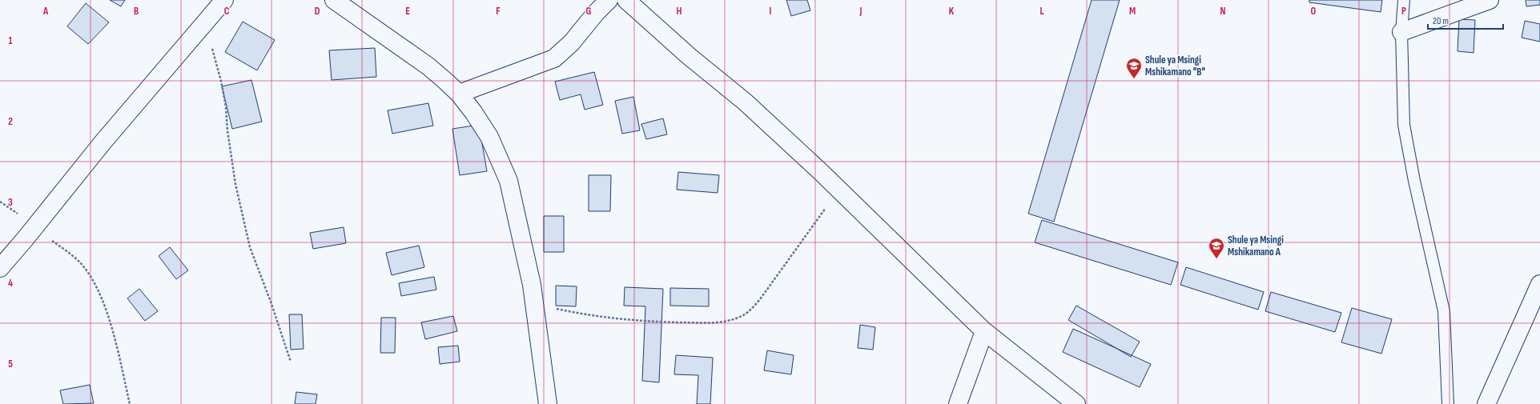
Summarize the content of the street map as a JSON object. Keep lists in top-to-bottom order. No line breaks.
{"places":{"school or university":["Shule ya Msingi Mshikamano \"B\"","Shule ya Msingi Mshikamano A"]},"scale_bar":"20 m","grid":{"columns":["A","B","C","D","E","F","G","H","I","J","K","L","M","N","O","P"],"rows":["1","2","3","4","5"]}}
